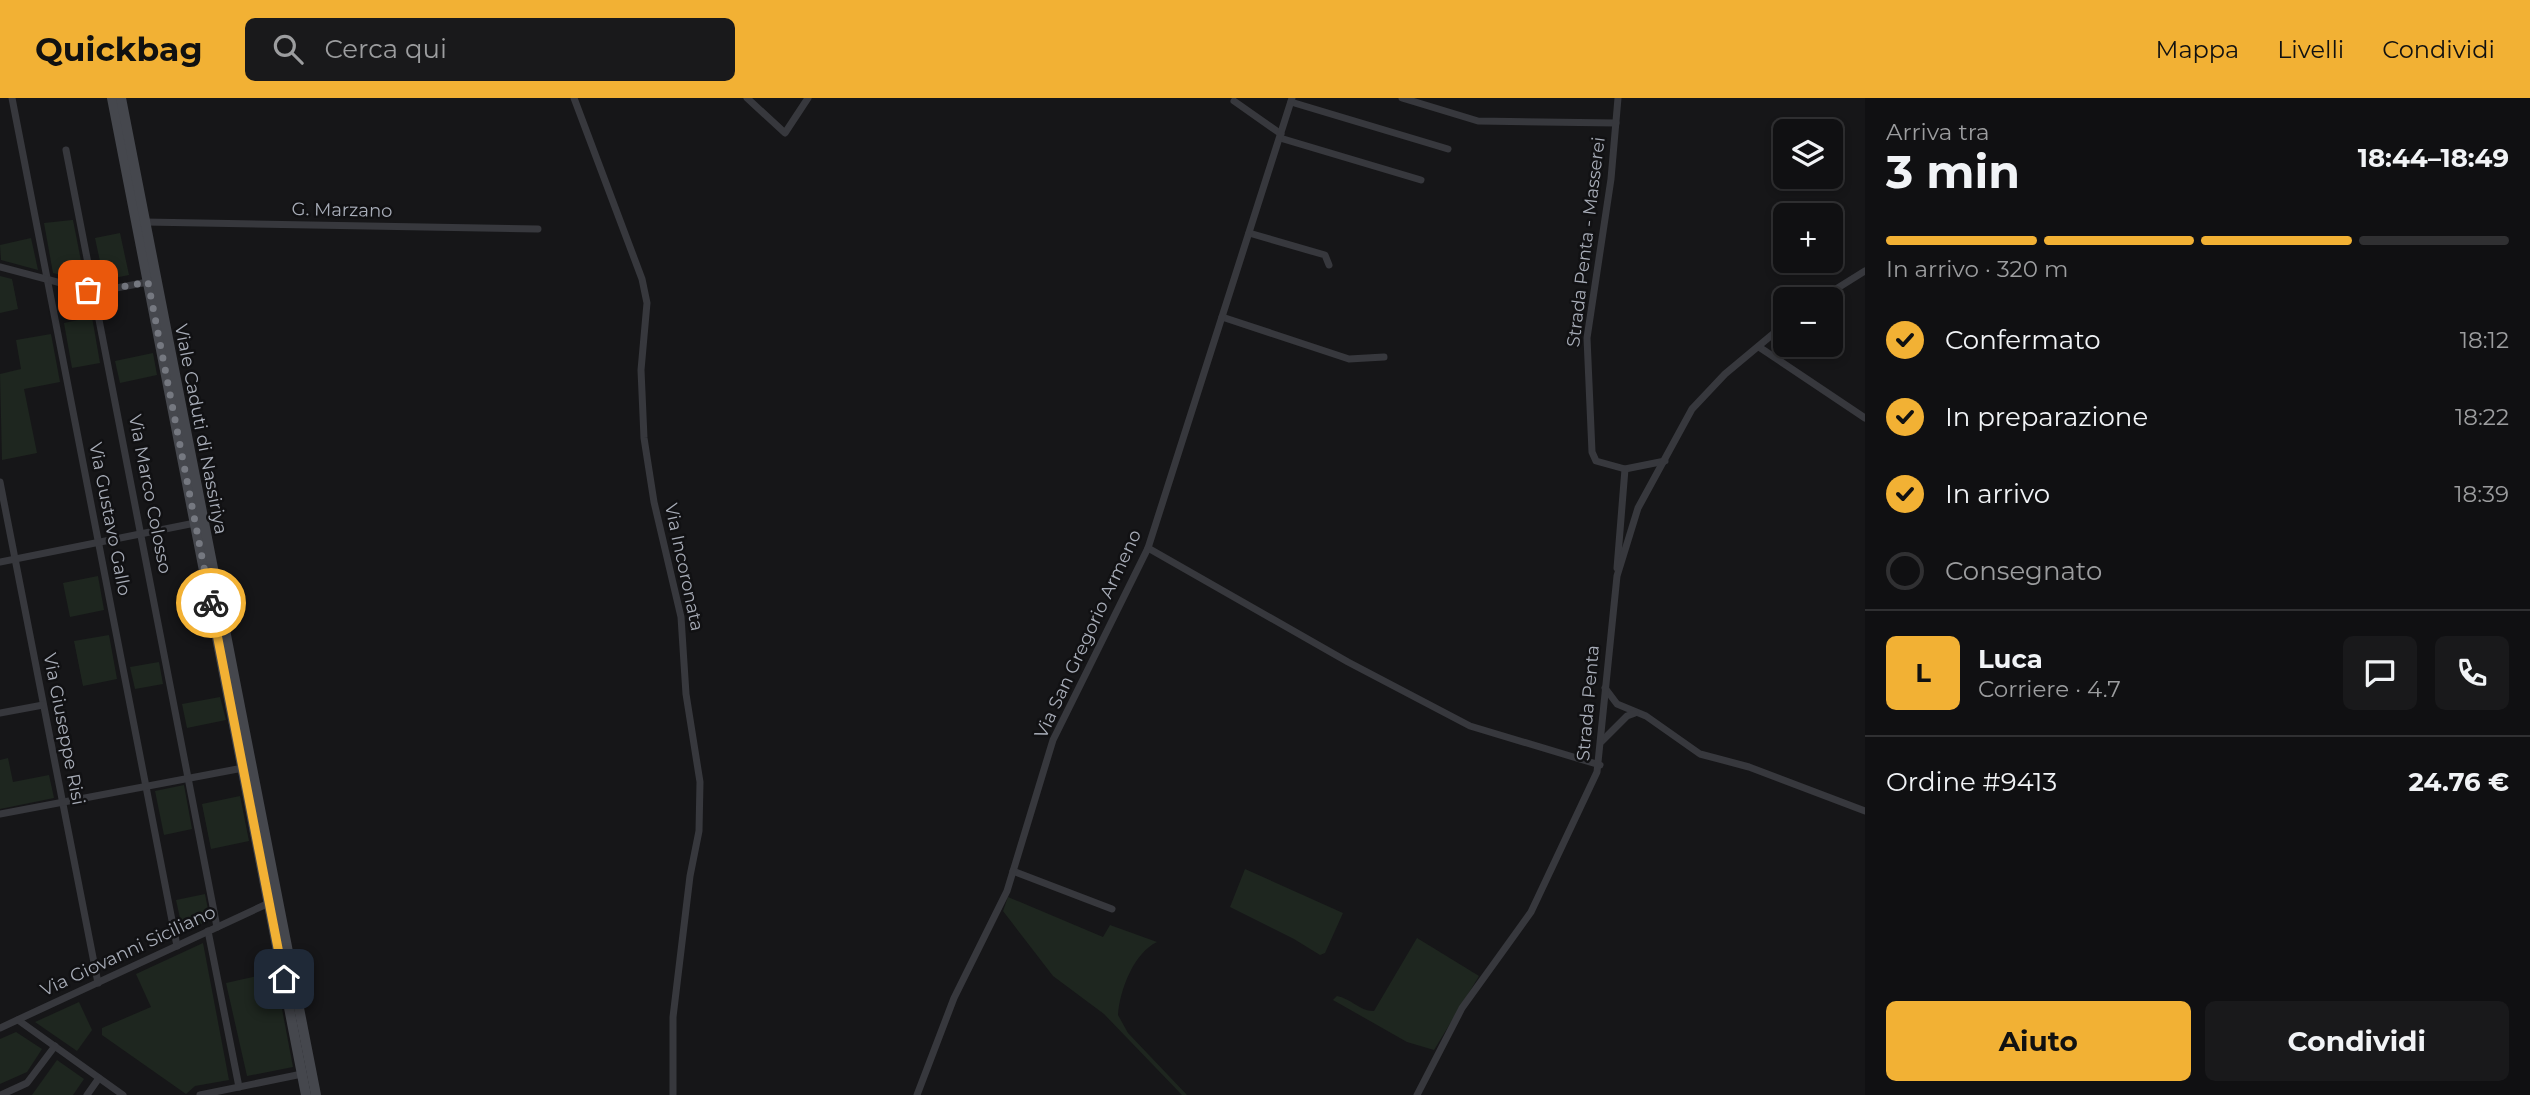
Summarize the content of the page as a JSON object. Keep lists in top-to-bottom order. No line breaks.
{"streets":{"main road":["Viale Caduti di Nassiriya"],"street":["G. Marzano","Strada Penta - Masserei","Via Marco Colosso","Via Gustavo Gallo","Via Incoronata","Via San Gregorio Armeno","Strada Penta","Via Giuseppe Risi","Via Giovanni Siciliano"]},"crossings":[["G. Marzano","Viale Caduti di Nassiriya"],["Viale Caduti di Nassiriya","Via Giovanni Siciliano"],["Via Marco Colosso","Via Giovanni Siciliano"],["Via Gustavo Gallo","Via Giovanni Siciliano"],["Via Giuseppe Risi","Via Giovanni Siciliano"]],"page":{"header":"Quickbag","search":"Cerca qui","nav":["Mappa","Livelli","Condividi"],"heading":["3 min","Arriva tra","18:44–18:49"],"panel":["Luca","Corriere · 4.7","Ordine #9413","24.76 €"],"map_buttons":["+","−"],"bar":"In arrivo · 320 m","list":[["Confermato","18:12"],["In preparazione","18:22"],["In arrivo","18:39"],"Consegnato"],"round":"L","buttons":["Aiuto","Condividi"]}}
